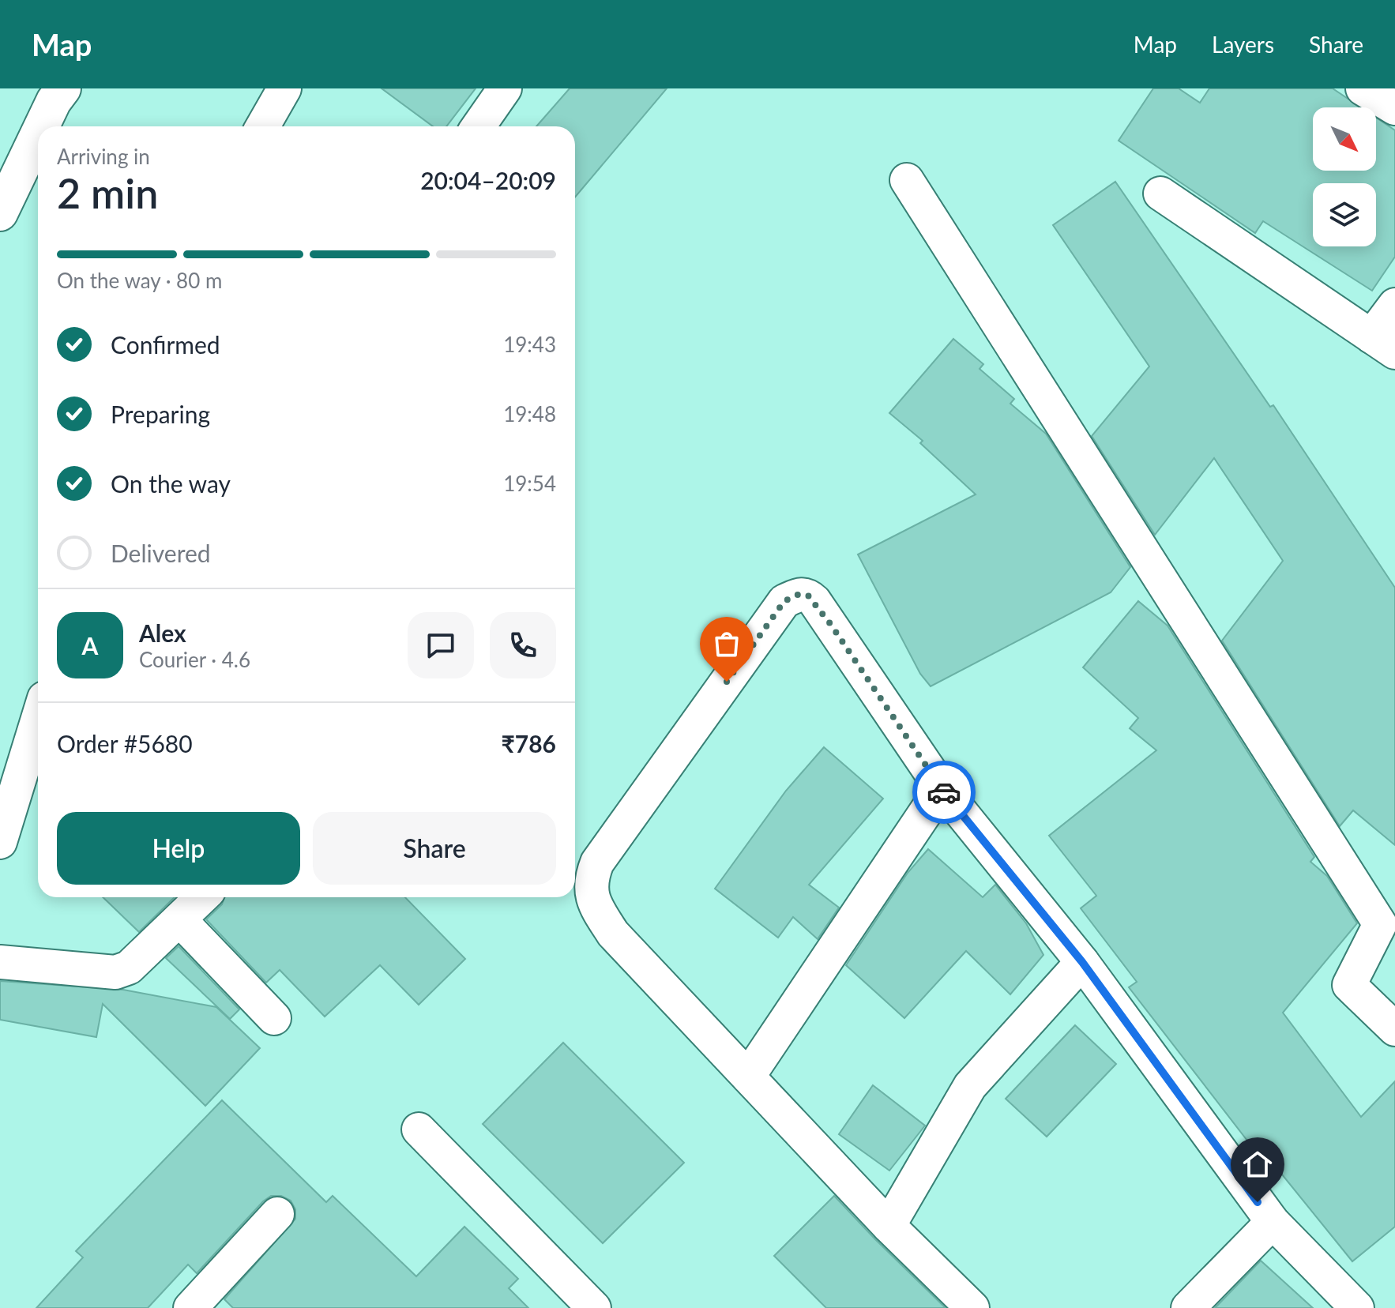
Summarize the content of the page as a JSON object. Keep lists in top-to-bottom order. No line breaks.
{"north":"bottom right","page":{"header":"Map","nav":["Map","Layers","Share"],"heading":["2 min","Arriving in","20:04–20:09"],"panel":["Alex","Courier · 4.6","Order #5680","₹786"],"bar":"On the way · 80 m","list":[["Confirmed","19:43"],["Preparing","19:48"],["On the way","19:54"],"Delivered"],"round":"A","buttons":["Help","Share"]}}
